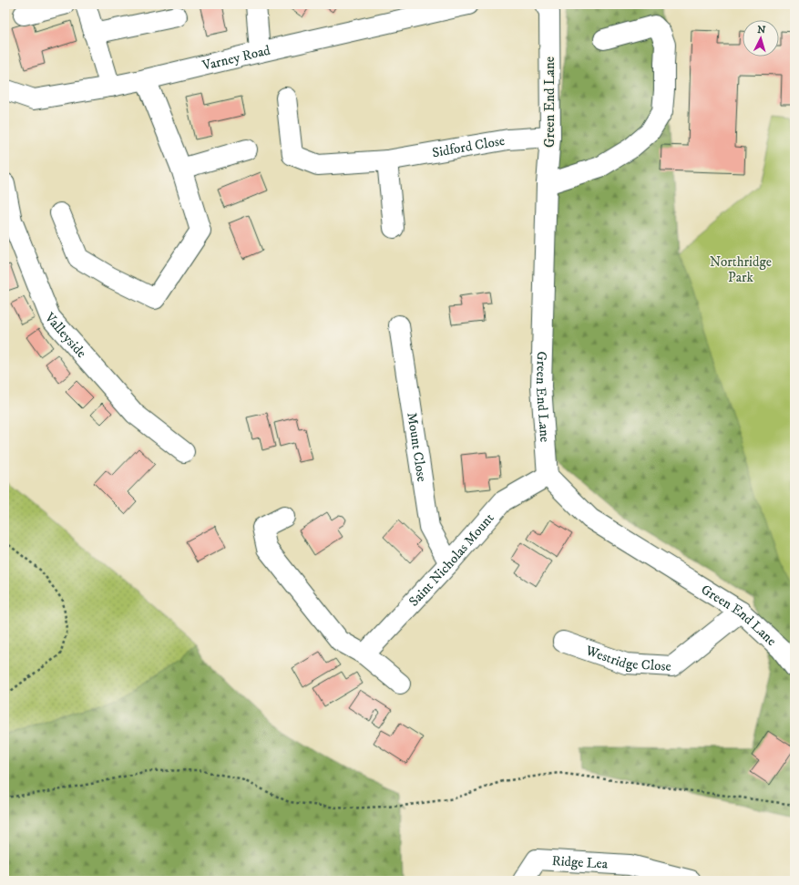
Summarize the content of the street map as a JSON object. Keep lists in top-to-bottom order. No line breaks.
{"streets":{"street":["Varney Road","Green End Lane","Sidford Close","Valleyside","Mount Close","Saint Nicholas Mount","Westridge Close","Ridge Lea"]},"crossings":[["Green End Lane","Sidford Close"],["Green End Lane","Saint Nicholas Mount"],["Green End Lane","Westridge Close"],["Mount Close","Saint Nicholas Mount"]],"parks":["Northridge Park"],"north":"top"}
